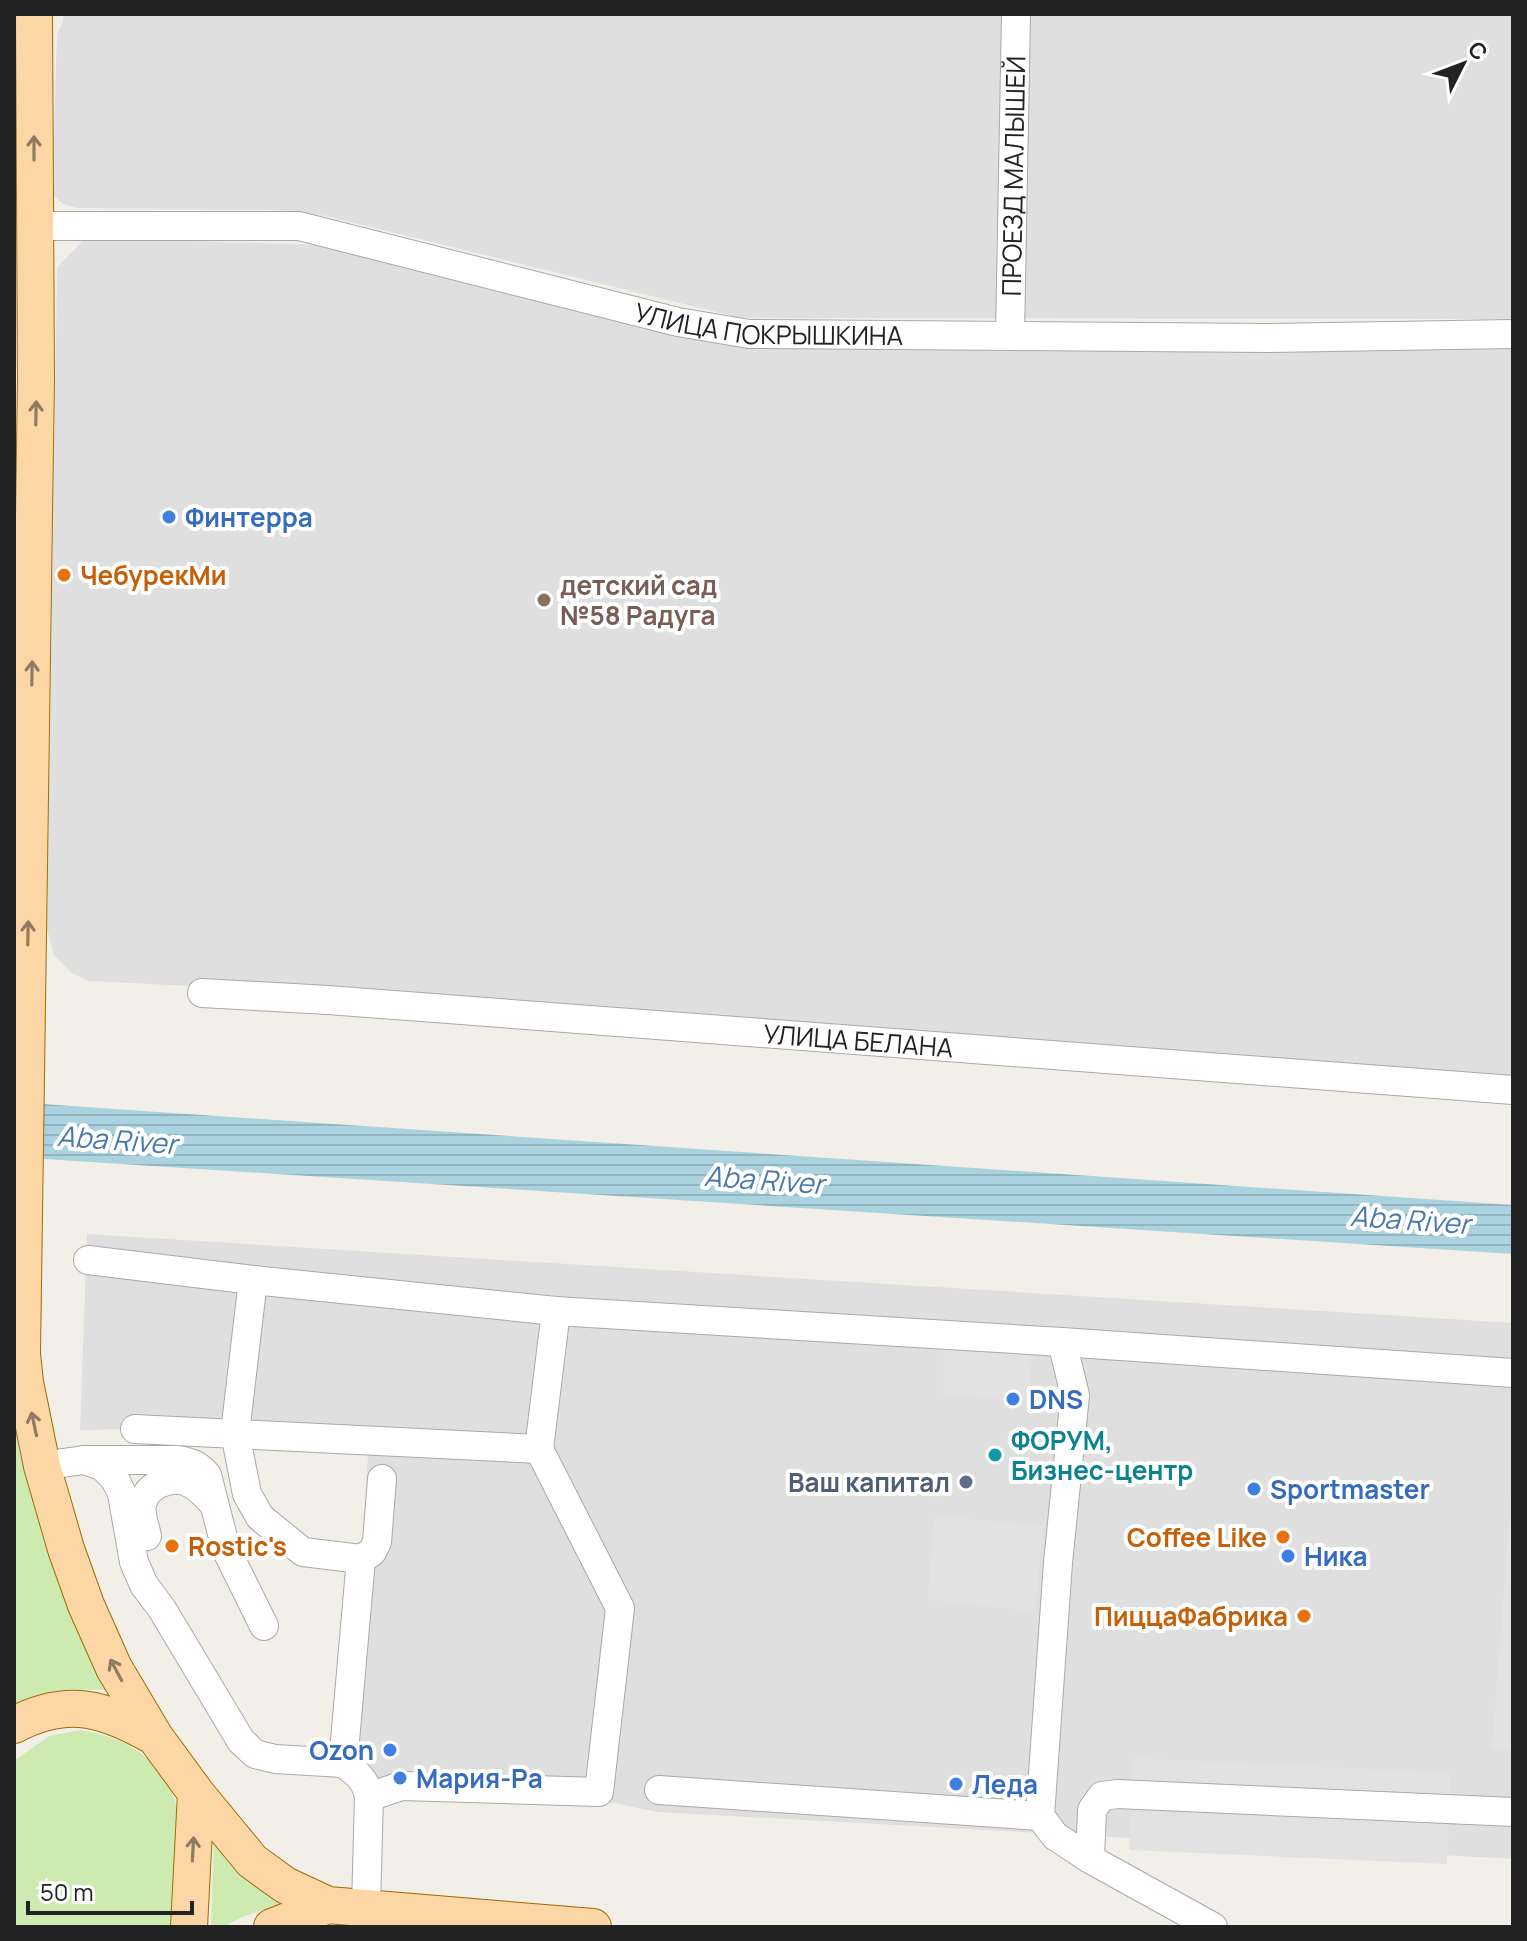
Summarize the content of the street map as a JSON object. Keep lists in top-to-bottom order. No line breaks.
{"streets":{"street":["ПРОЕЗД МАЛЫШЕЙ","УЛИЦА ПОКРЫШКИНА","УЛИЦА БЕЛАНА"]},"crossings":[["ПРОЕЗД МАЛЫШЕЙ","УЛИЦА ПОКРЫШКИНА"]],"water":["Aba River"],"places":["Финтерра","ЧебурекМи","детский сад №58 Радуга","DNS","ФОРУМ, Бизнес-центр","Ваш капитал","Sportmaster","Coffee Like","Rostic's","Ника","ПиццаФабрика","Ozon","Мария-Ра","Леда"],"scale_bar":"50 m","north":"top right"}
